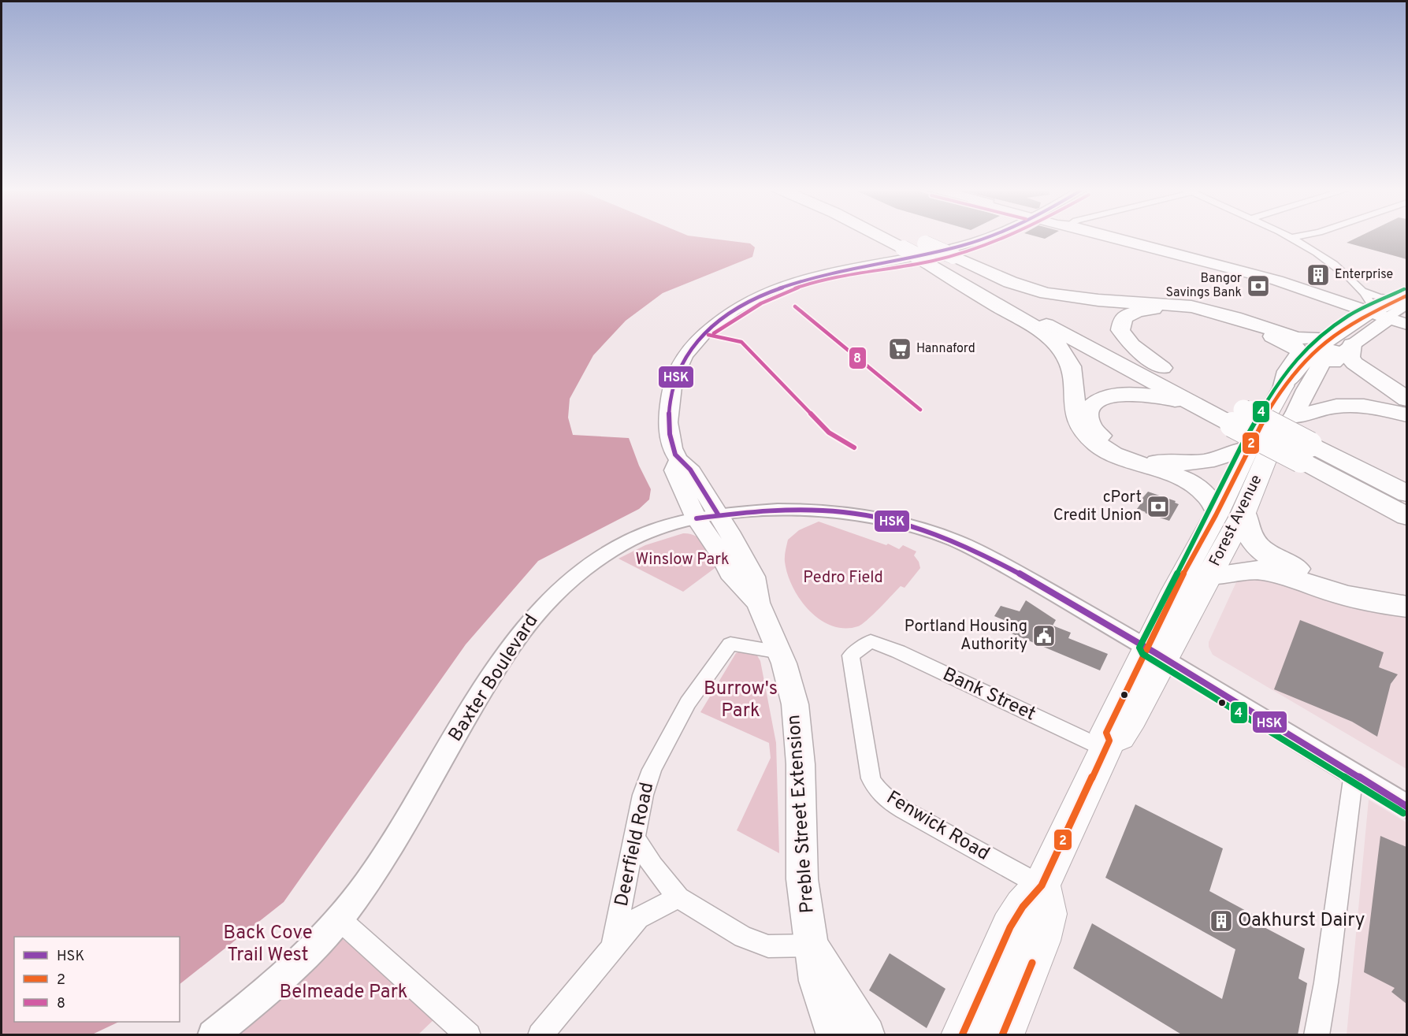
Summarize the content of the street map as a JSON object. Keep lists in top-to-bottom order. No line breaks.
{"streets":{"highway":["Forest Avenue"],"main road":["Preble Street Extension"],"street":["Baxter Boulevard","Bank Street","Fenwick Road","Deerfield Road"]},"crossings":[["Forest Avenue","Baxter Boulevard"],["Forest Avenue","Bank Street"],["Forest Avenue","Fenwick Road"],["Baxter Boulevard","Preble Street Extension"],["Bank Street","Fenwick Road"],["Preble Street Extension","Deerfield Road"]],"parks":["Winslow Park","Pedro Field","Burrow's Park","Back Cove Trail West","Belmeade Park"],"places":{"building":["Enterprise","Oakhurst Dairy"],"bank":["Bangor Savings Bank","cPort Credit Union"],"supermarket":["Hannaford"],"public building":["Portland Housing Authority"]},"lines":["transit line HSK","transit line 8","transit line 4","transit line 2"],"legend":["HSK","2","8"]}
